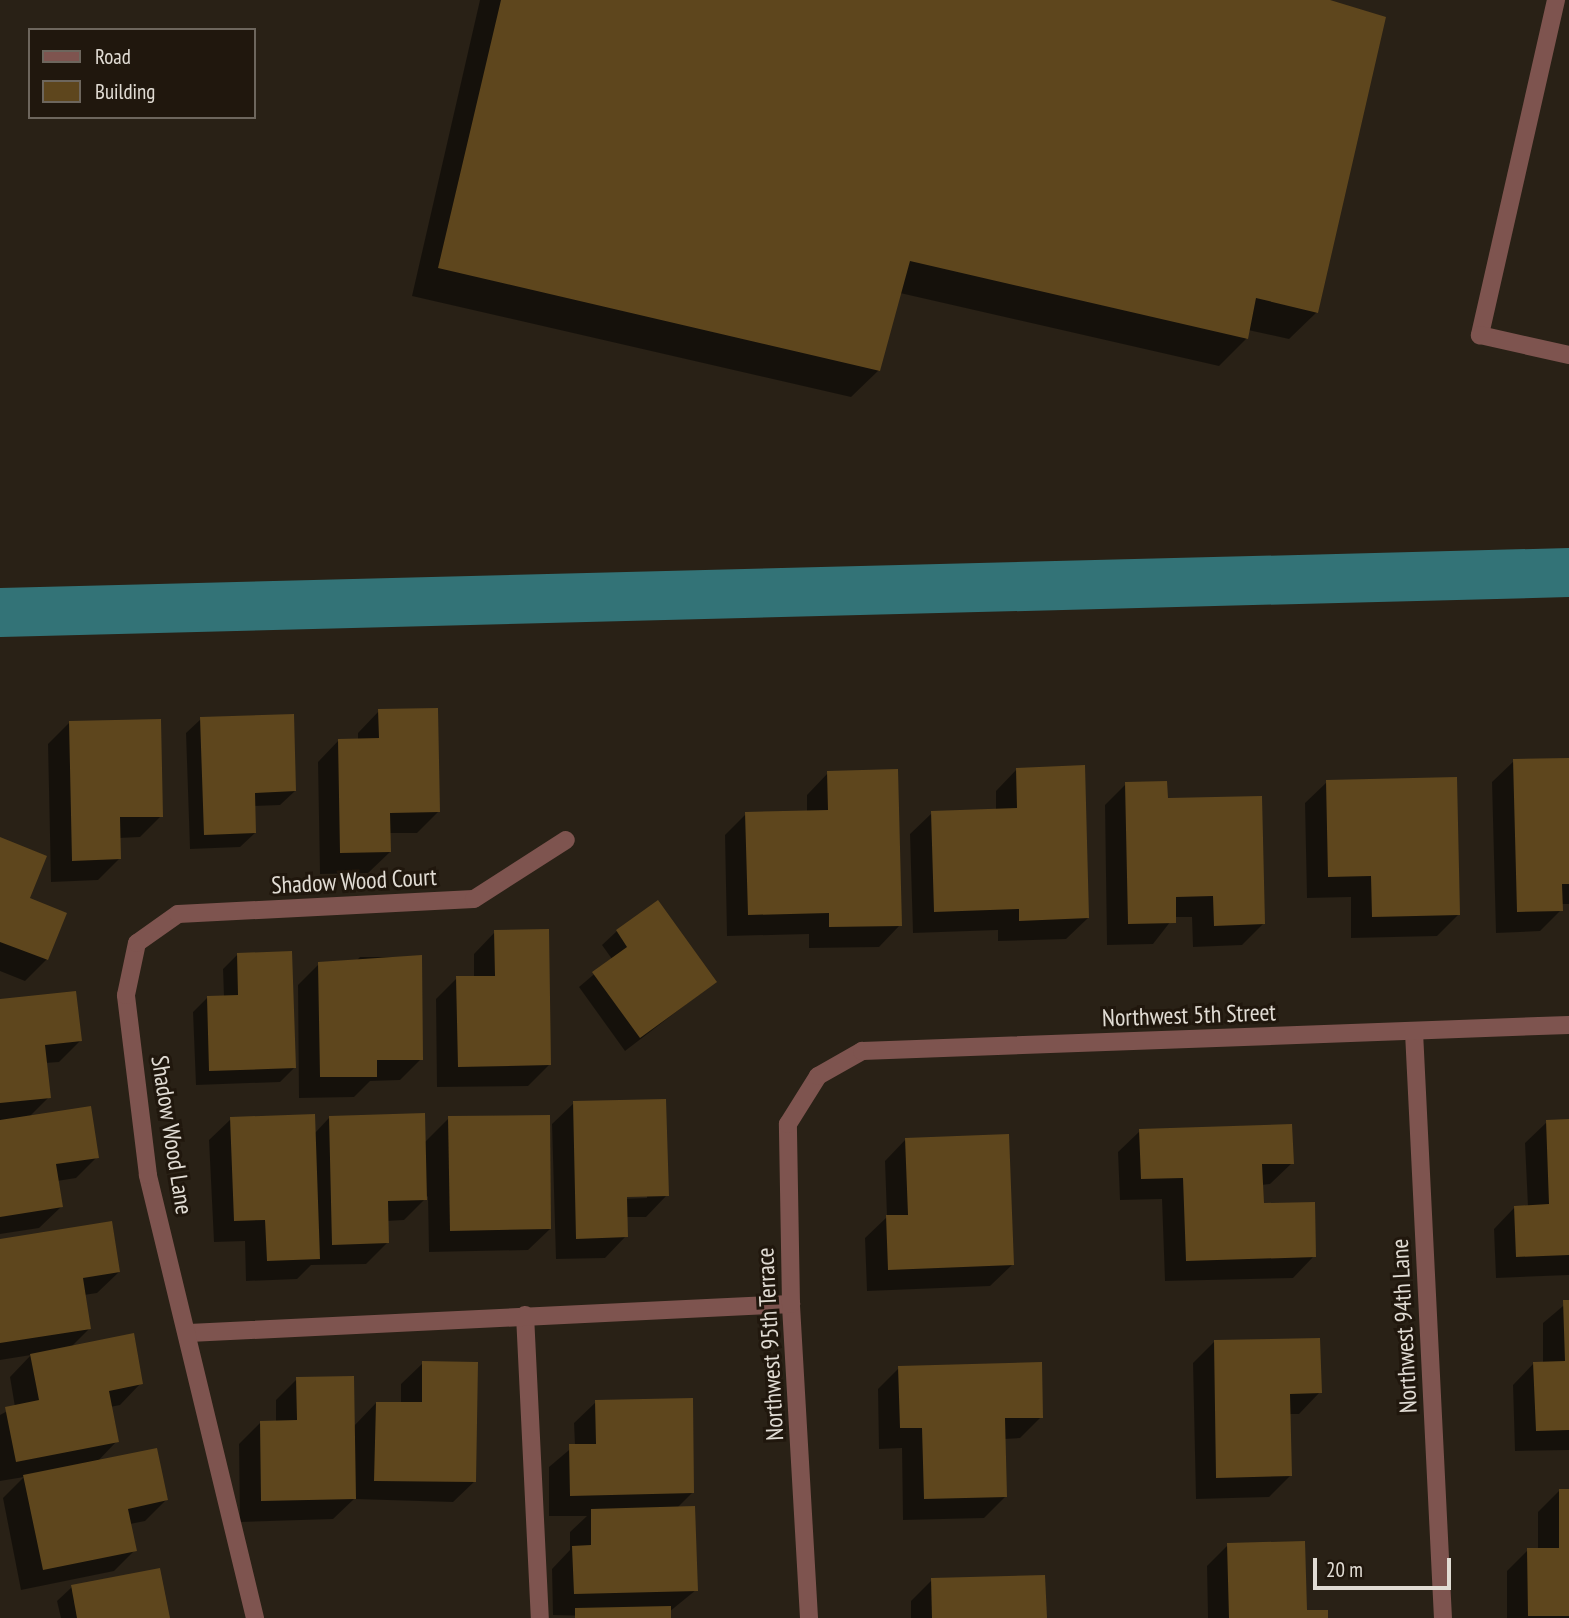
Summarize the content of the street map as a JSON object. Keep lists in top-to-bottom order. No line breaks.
{"streets":{"street":["Shadow Wood Court","Northwest 5th Street","Shadow Wood Lane","Northwest 94th Lane","Northwest 95th Terrace"]},"crossings":[["Shadow Wood Court","Shadow Wood Lane"],["Northwest 5th Street","Northwest 94th Lane"],["Northwest 5th Street","Northwest 95th Terrace"]],"legend":["Road","Building"],"scale_bar":"20 m"}
